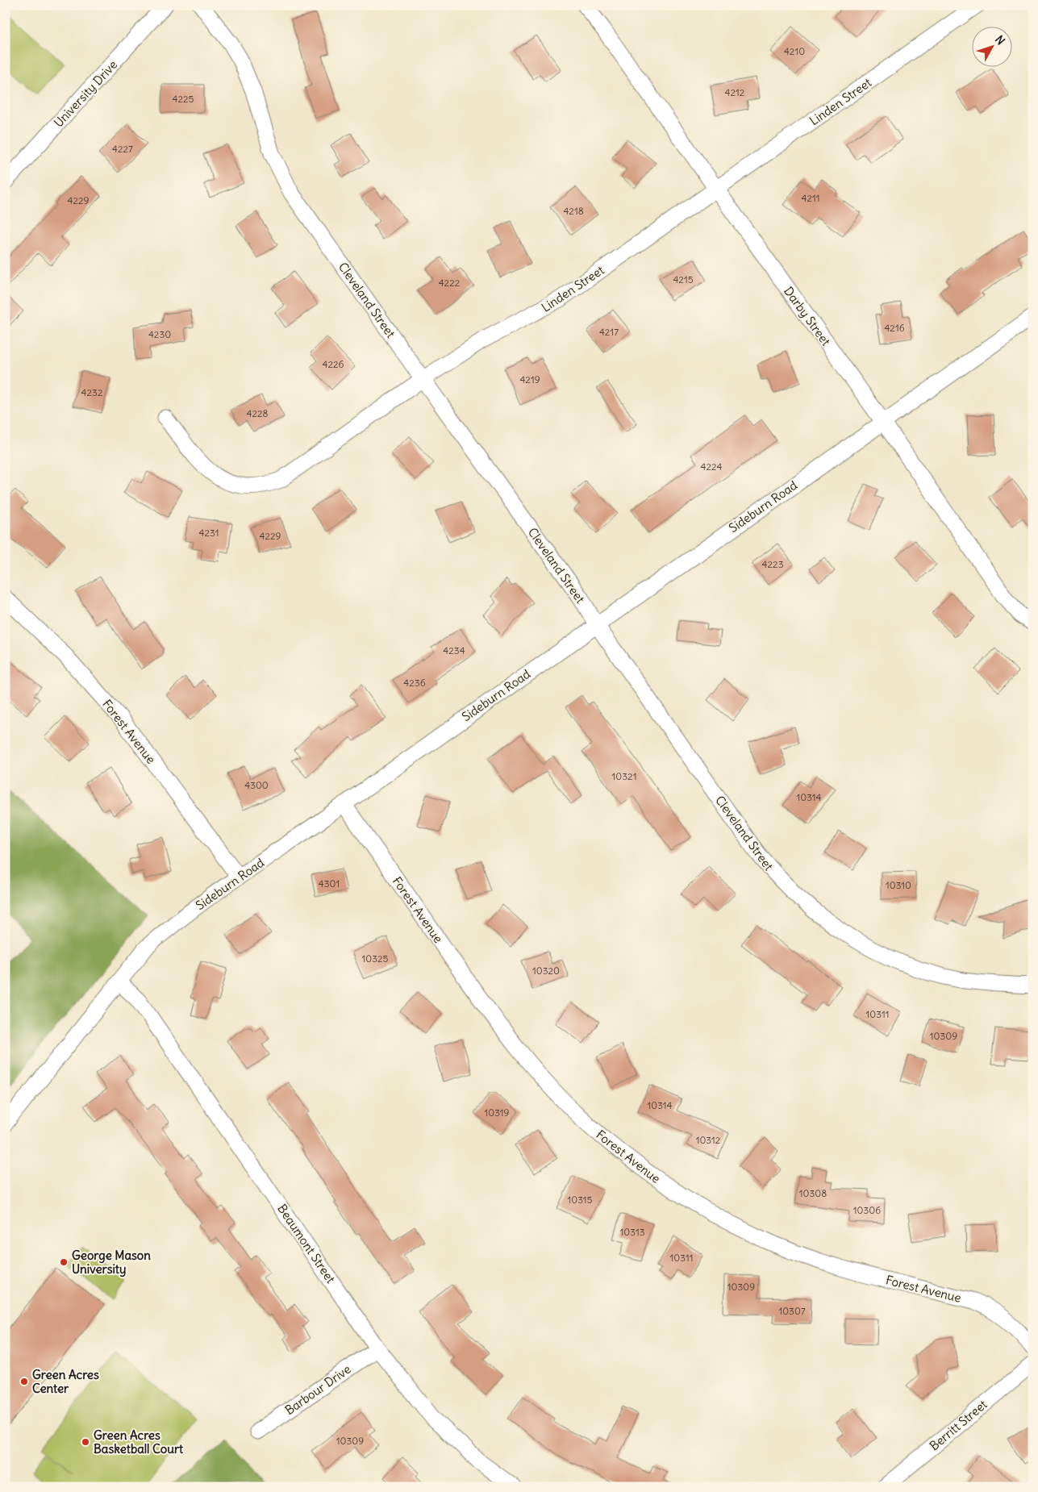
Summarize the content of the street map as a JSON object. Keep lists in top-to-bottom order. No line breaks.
{"streets":{"street":["University Drive","Linden Street","Cleveland Street","Darby Street","Sideburn Road","Forest Avenue","Beaumont Street","Barbour Drive","Berritt Street"]},"crossings":[["Linden Street","Cleveland Street"],["Linden Street","Darby Street"],["Cleveland Street","Sideburn Road"],["Darby Street","Sideburn Road"],["Sideburn Road","Forest Avenue"],["Sideburn Road","Beaumont Street"],["Beaumont Street","Barbour Drive"]],"places":["George Mason University","Green Acres Center","Green Acres Basketball Court"],"house_numbers":["4210","4212","4225","4227","4211","4229","4218","4215","4222","4216","4217","4230","4226","4219","4232","4228","4224","4231","4229","4223","4234","4236","10321","4300","10314","4301","10310","10325","10320","10311","10309","10314","10319","10312","10308","10315","10306","10313","10311","10309","10307","10309"],"north":"top right"}
